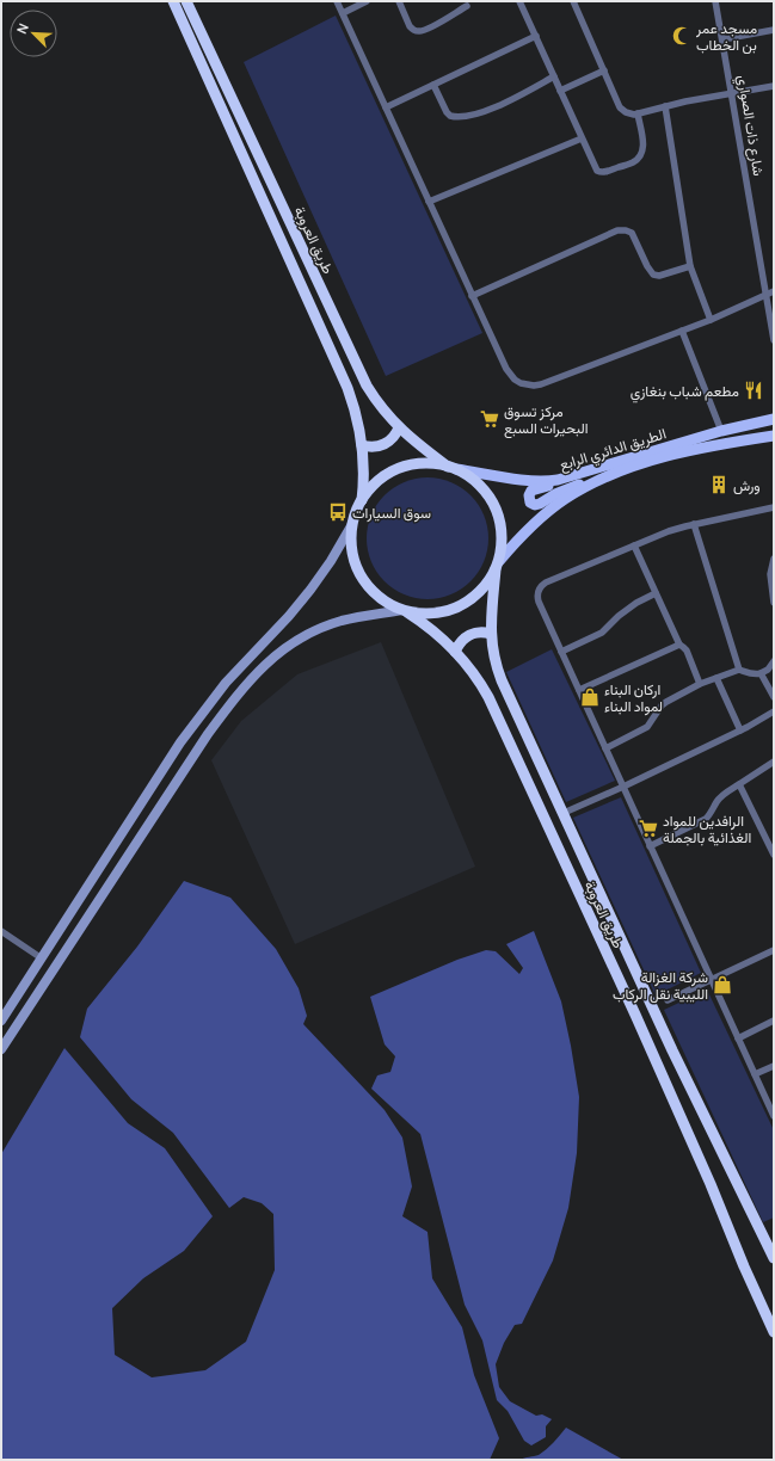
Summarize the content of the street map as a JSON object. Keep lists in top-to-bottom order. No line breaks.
{"streets":{"highway":["طريق العروبة"],"main road":["الطريق الدائري الرابع"],"street":["شارع ذات الصواري"]},"crossings":[["طريق العروبة","الطريق الدائري الرابع"]],"places":{"mosque":["مسجد عمر بن الخطاب"],"restaurant":["مطعم شباب بنغازي"],"supermarket":["مركز تسوق البحيرات السبع","الرافدين للمواد الغذائية بالجملة"],"building":["ورش"],"bus stop":["سوق السيارات"],"shop":["اركان البناء لمواد البناء","شركة الغزالة الليبية نقل الركاب"]},"north":"top left"}
